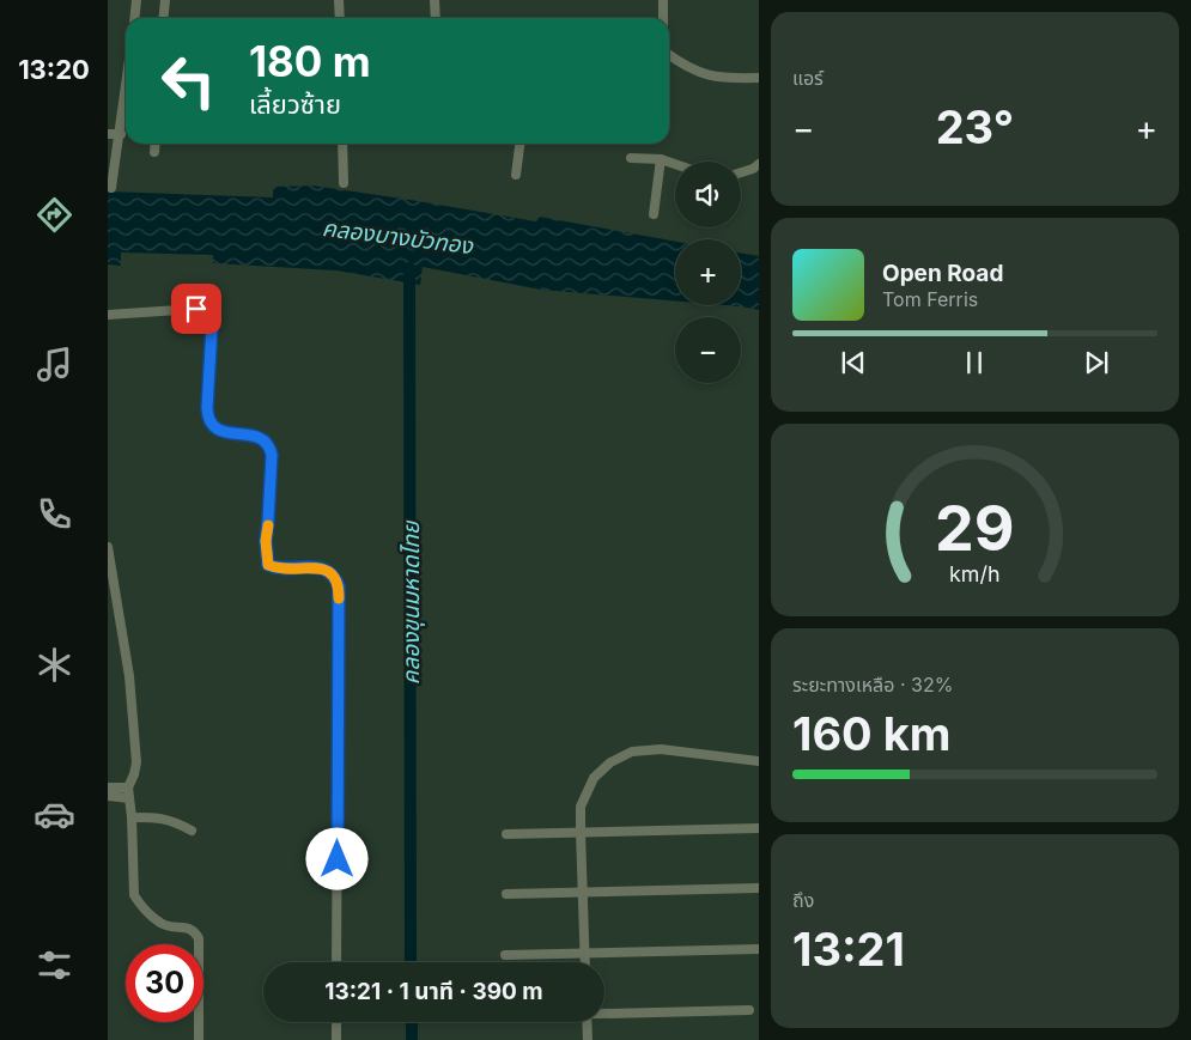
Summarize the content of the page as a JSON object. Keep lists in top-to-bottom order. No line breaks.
{"water":["คลองบางบัวทอง","คลองขุนมหาดไทย"],"page":{"tabs":"13:20","tile":["แอร์",["ระยะทางเหลือ · 32%","160 km"],["ถึง","13:21"]],"turn":["180 m","เลี้ยวซ้าย"],"heat":["−","23°","+"],"map_buttons":["+","−"],"song":["Open Road","Tom Ferris"],"limit":"30","trip":"13:21 · 1 นาที · 390 m","gauge":["29","km/h"]}}
